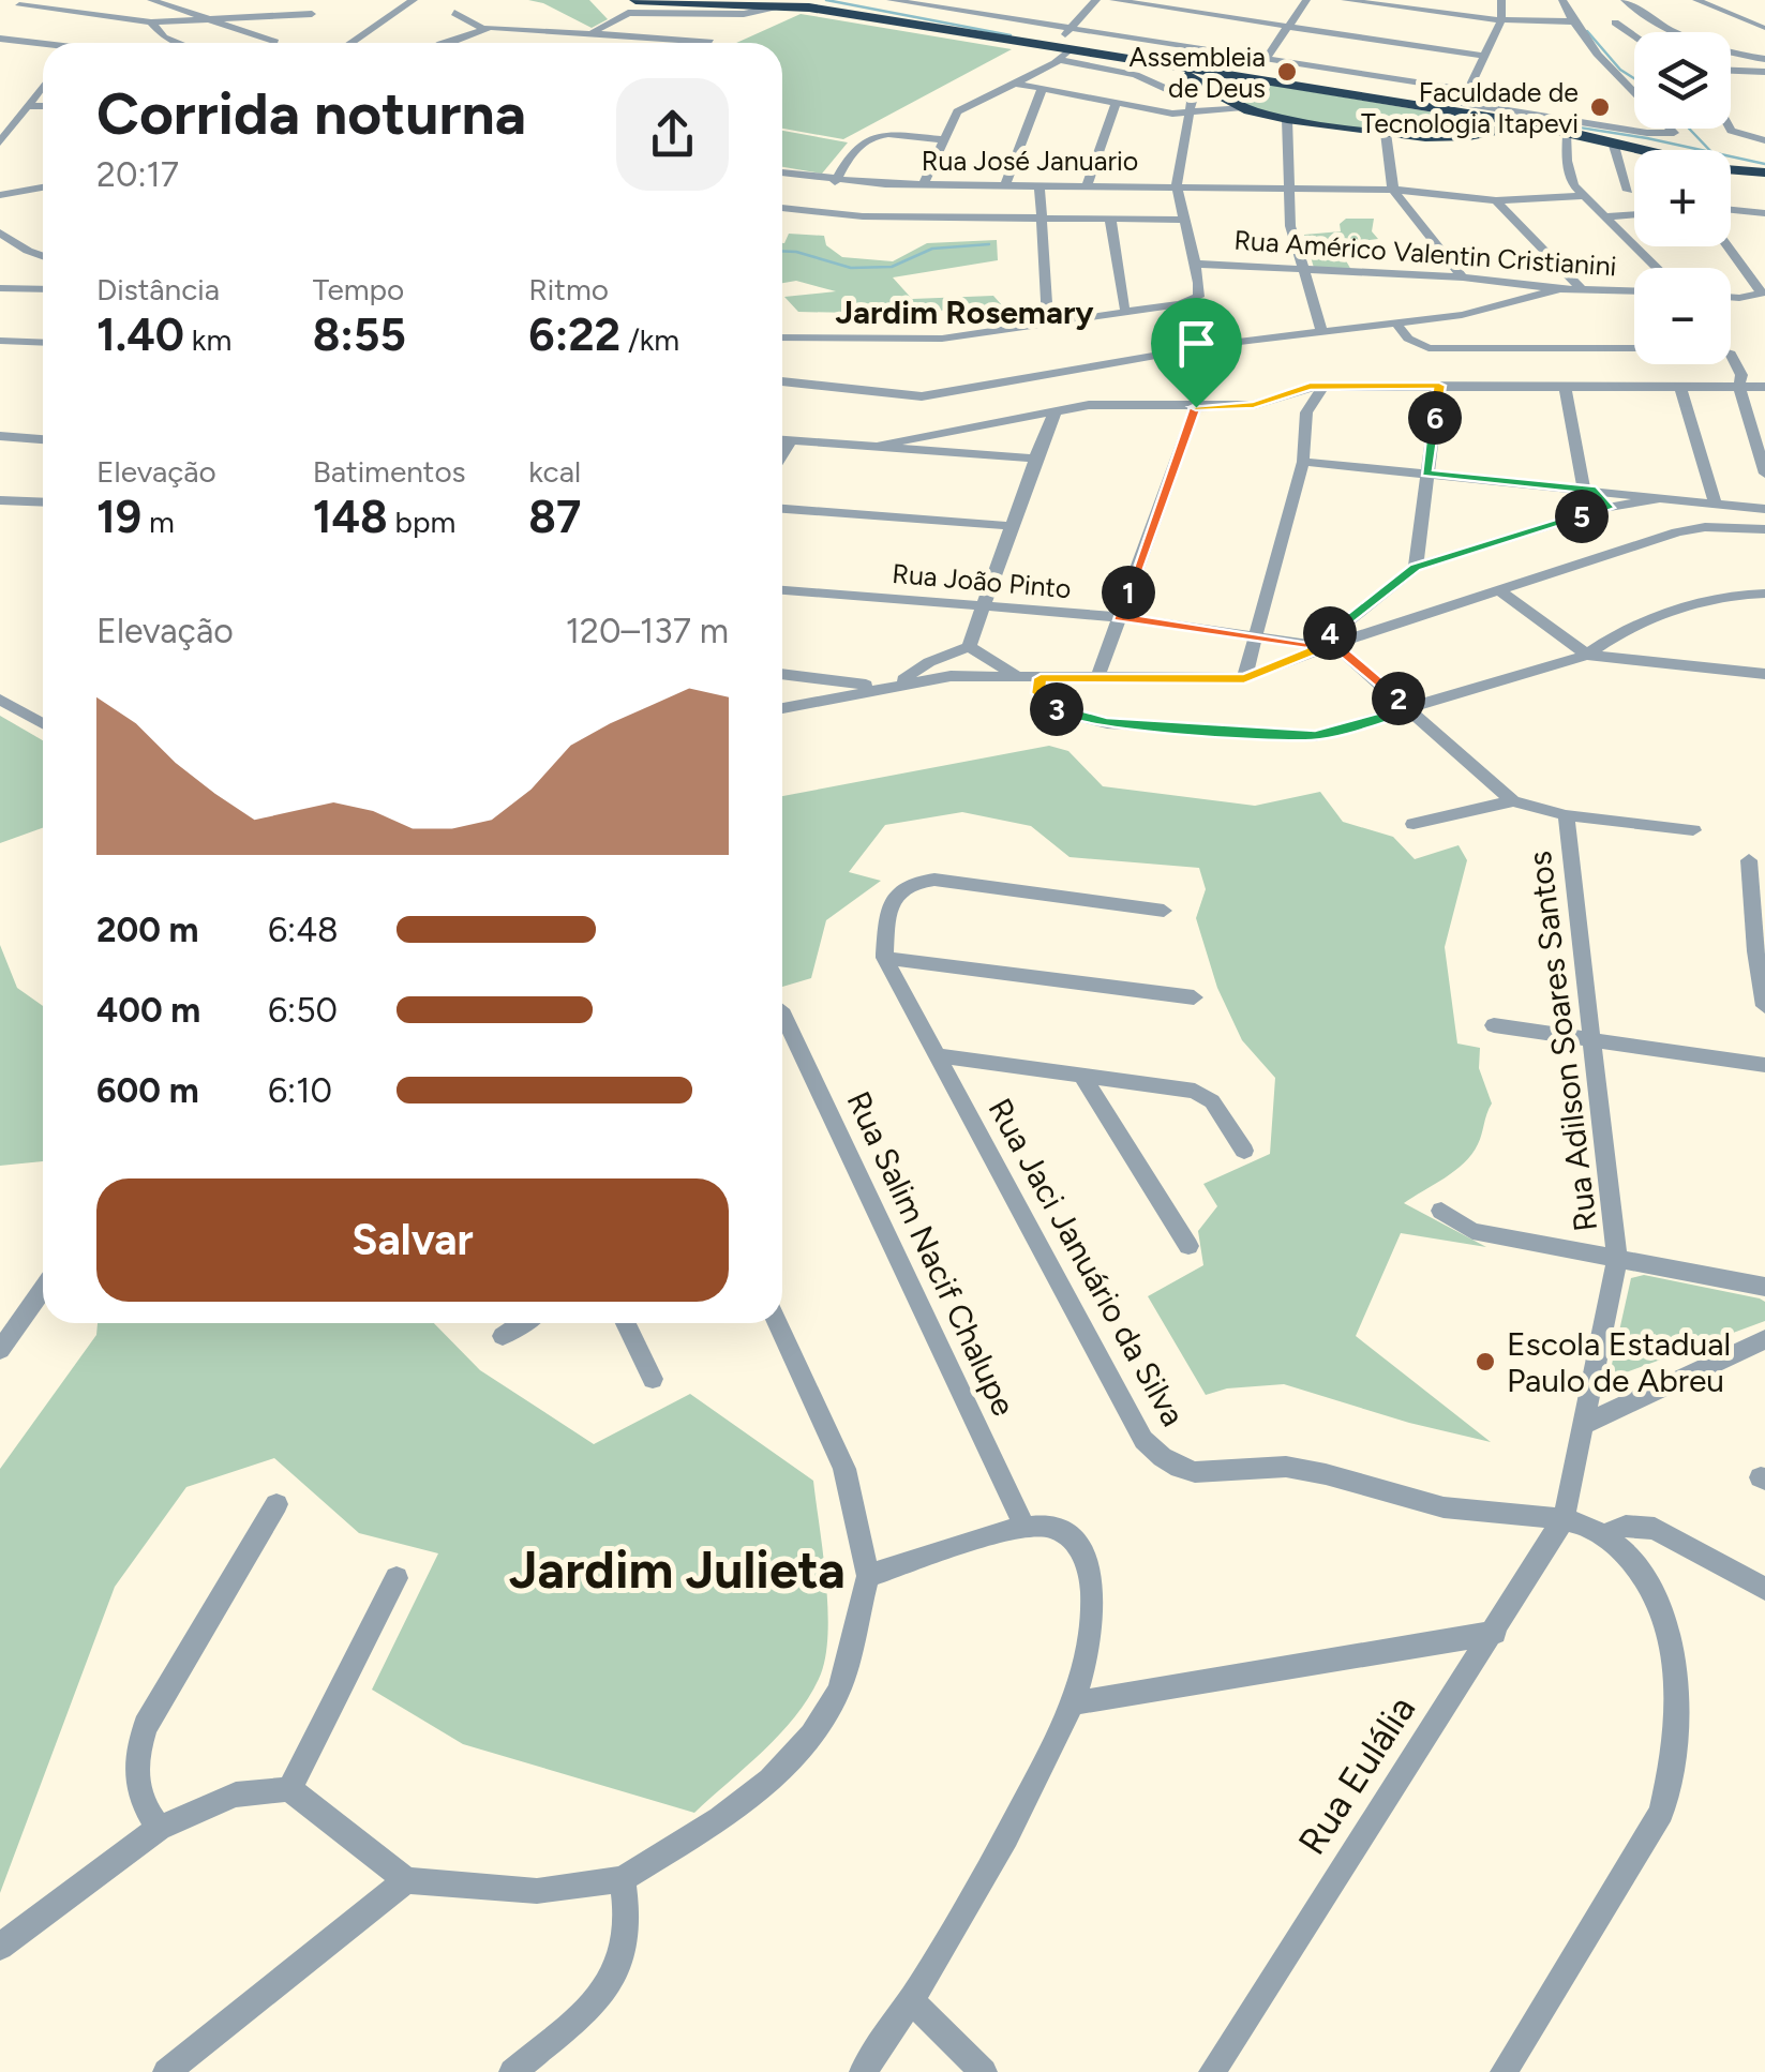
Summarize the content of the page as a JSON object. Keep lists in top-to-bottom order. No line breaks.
{"streets":{"street":["Rua José Januario","Rua Américo Valentin Cristianini","Rua João Pinto","Rua Adilson Soares Santos","Rua Salim Nacif Chalupe","Rua Jaci Januário da Silva","Rua Eulália"]},"crossings":[["Rua Adilson Soares Santos","Rua Eulália"],["Rua Jaci Januário da Silva","Rua Eulália"]],"districts":["Jardim Rosemary","Jardim Julieta"],"places":["Assembleia de Deus","Faculdade de Tecnologia Itapevi","Escola Estadual Paulo de Abreu"],"page":{"map_buttons":["+","−"],"heading":["Corrida noturna","20:17"],"stats":[["Distância","1.40 km"],["Tempo","8:55"],["Ritmo","6:22 /km"],["Elevação","19 m"],["Batimentos","148 bpm"],["kcal","87"]],"pins":["6","5","1","4","2","3"],"chart":["Elevação","120–137 m"],"list":[{"name":"200 m","note":"6:48"},{"name":"400 m","note":"6:50"},{"name":"600 m","note":"6:10"}],"buttons":"Salvar"}}
